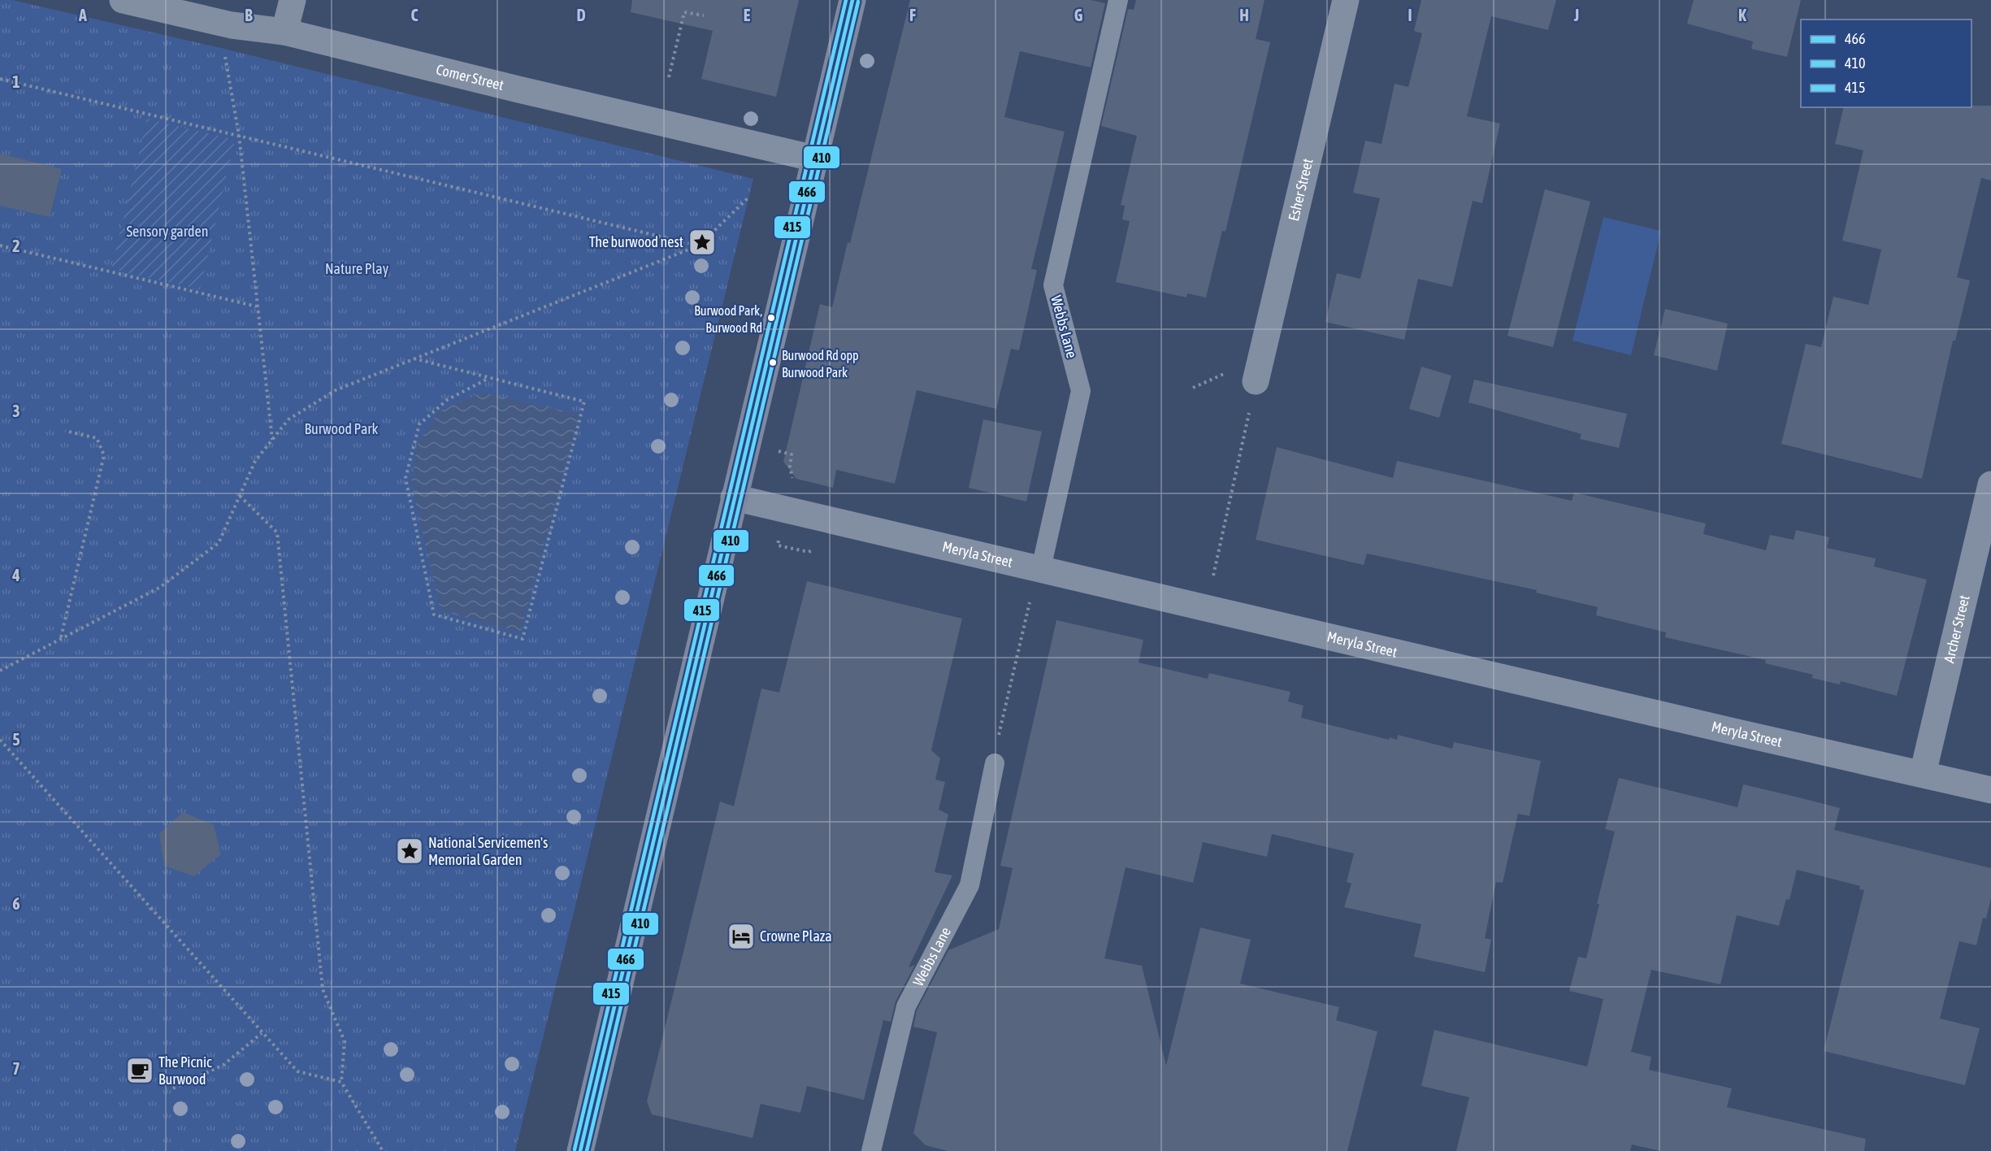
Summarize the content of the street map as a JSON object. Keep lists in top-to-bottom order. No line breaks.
{"streets":{"street":["Comer Street","Esher Street","Meryla Street","Archer Street"],"lane":["Webbs Lane"]},"crossings":[["Webbs Lane","Meryla Street"],["Meryla Street","Archer Street"]],"parks":["Sensory garden","Nature Play","Burwood Park"],"places":{"place":["The burwood nest","National Servicemen's Memorial Garden"],"other":["Burwood Park, Burwood Rd","Burwood Rd opp Burwood Park"],"hotel":["Crowne Plaza"],"cafe":["The Picnic Burwood"]},"lines":["transit line 466","transit line 415","transit line 410"],"legend":["466","410","415"],"grid":{"columns":["A","B","C","D","E","F","G","H","I","J","K"],"rows":["1","2","3","4","5","6","7"]}}
